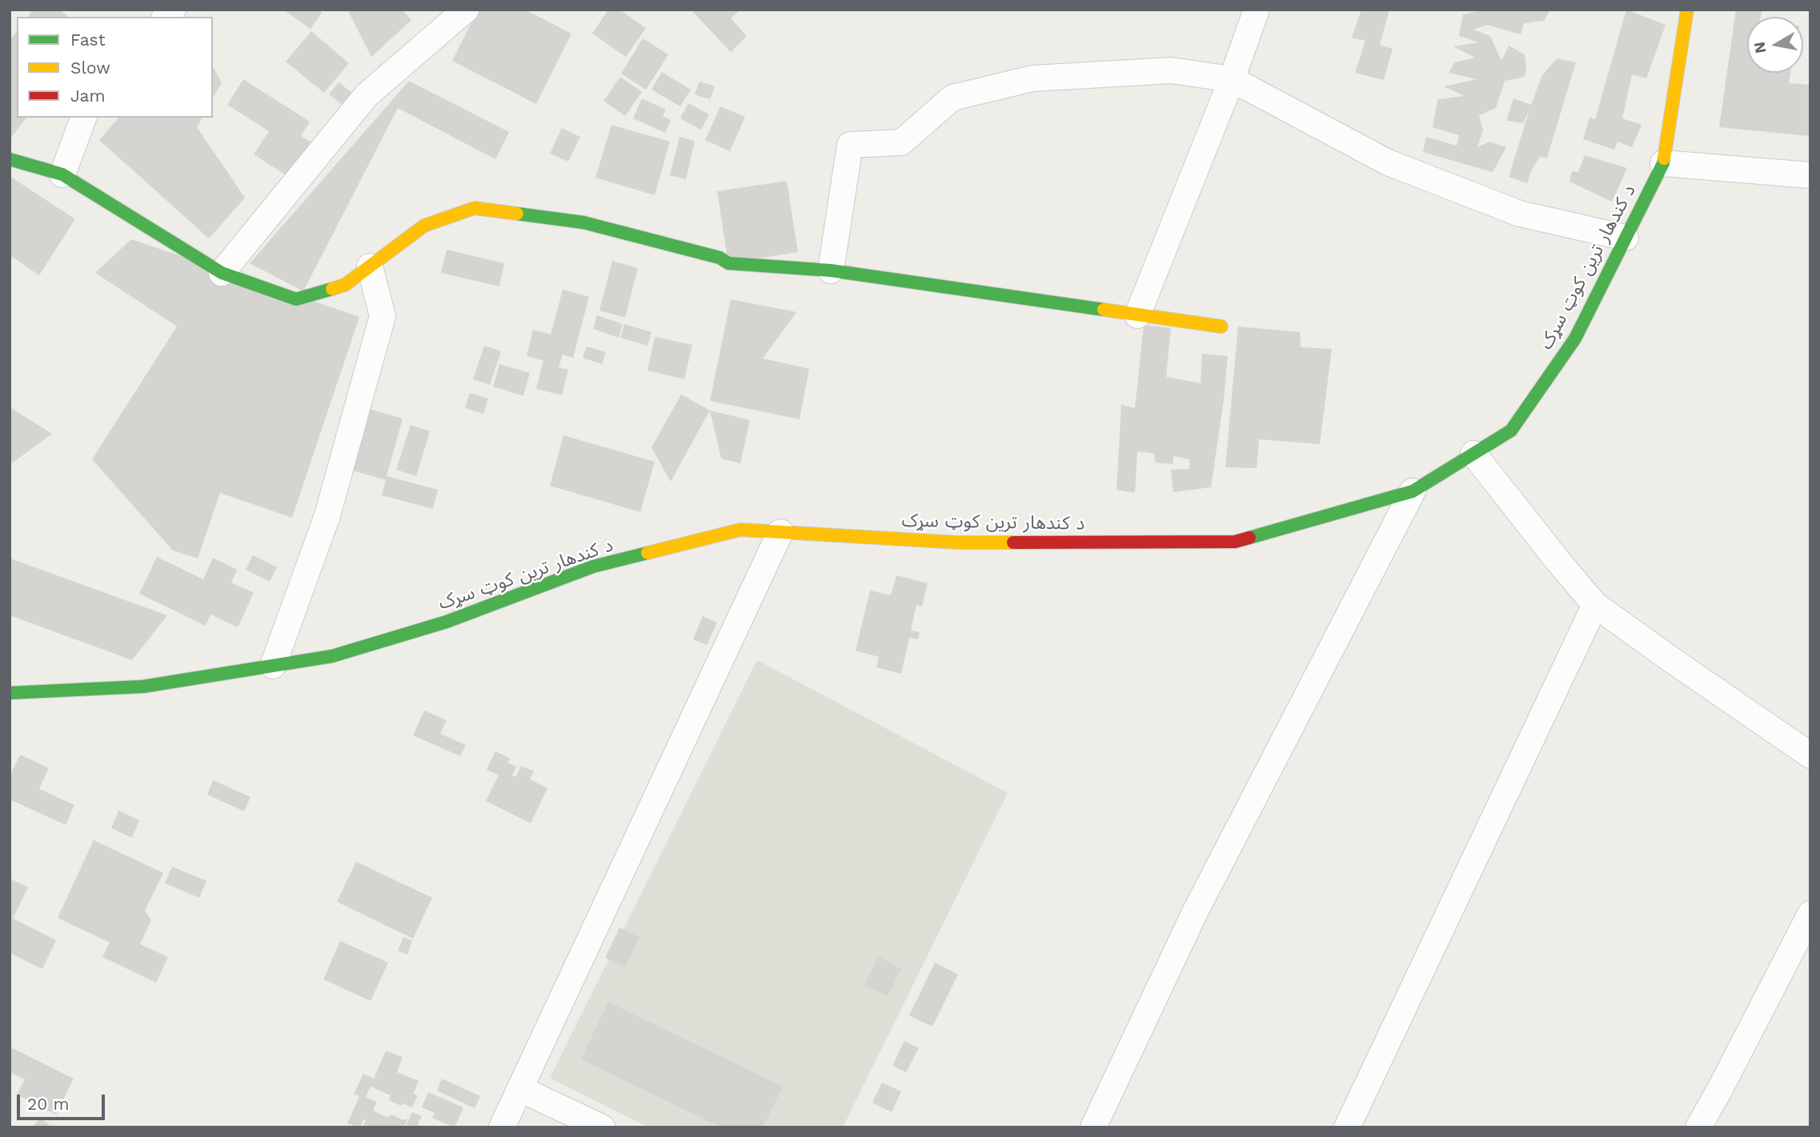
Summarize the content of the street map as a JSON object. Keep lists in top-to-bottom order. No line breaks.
{"streets":{"main road":["د کندهار ترين کوټ سړک"]},"legend":["Fast","Slow","Jam"],"scale_bar":"20 m","north":"left"}
